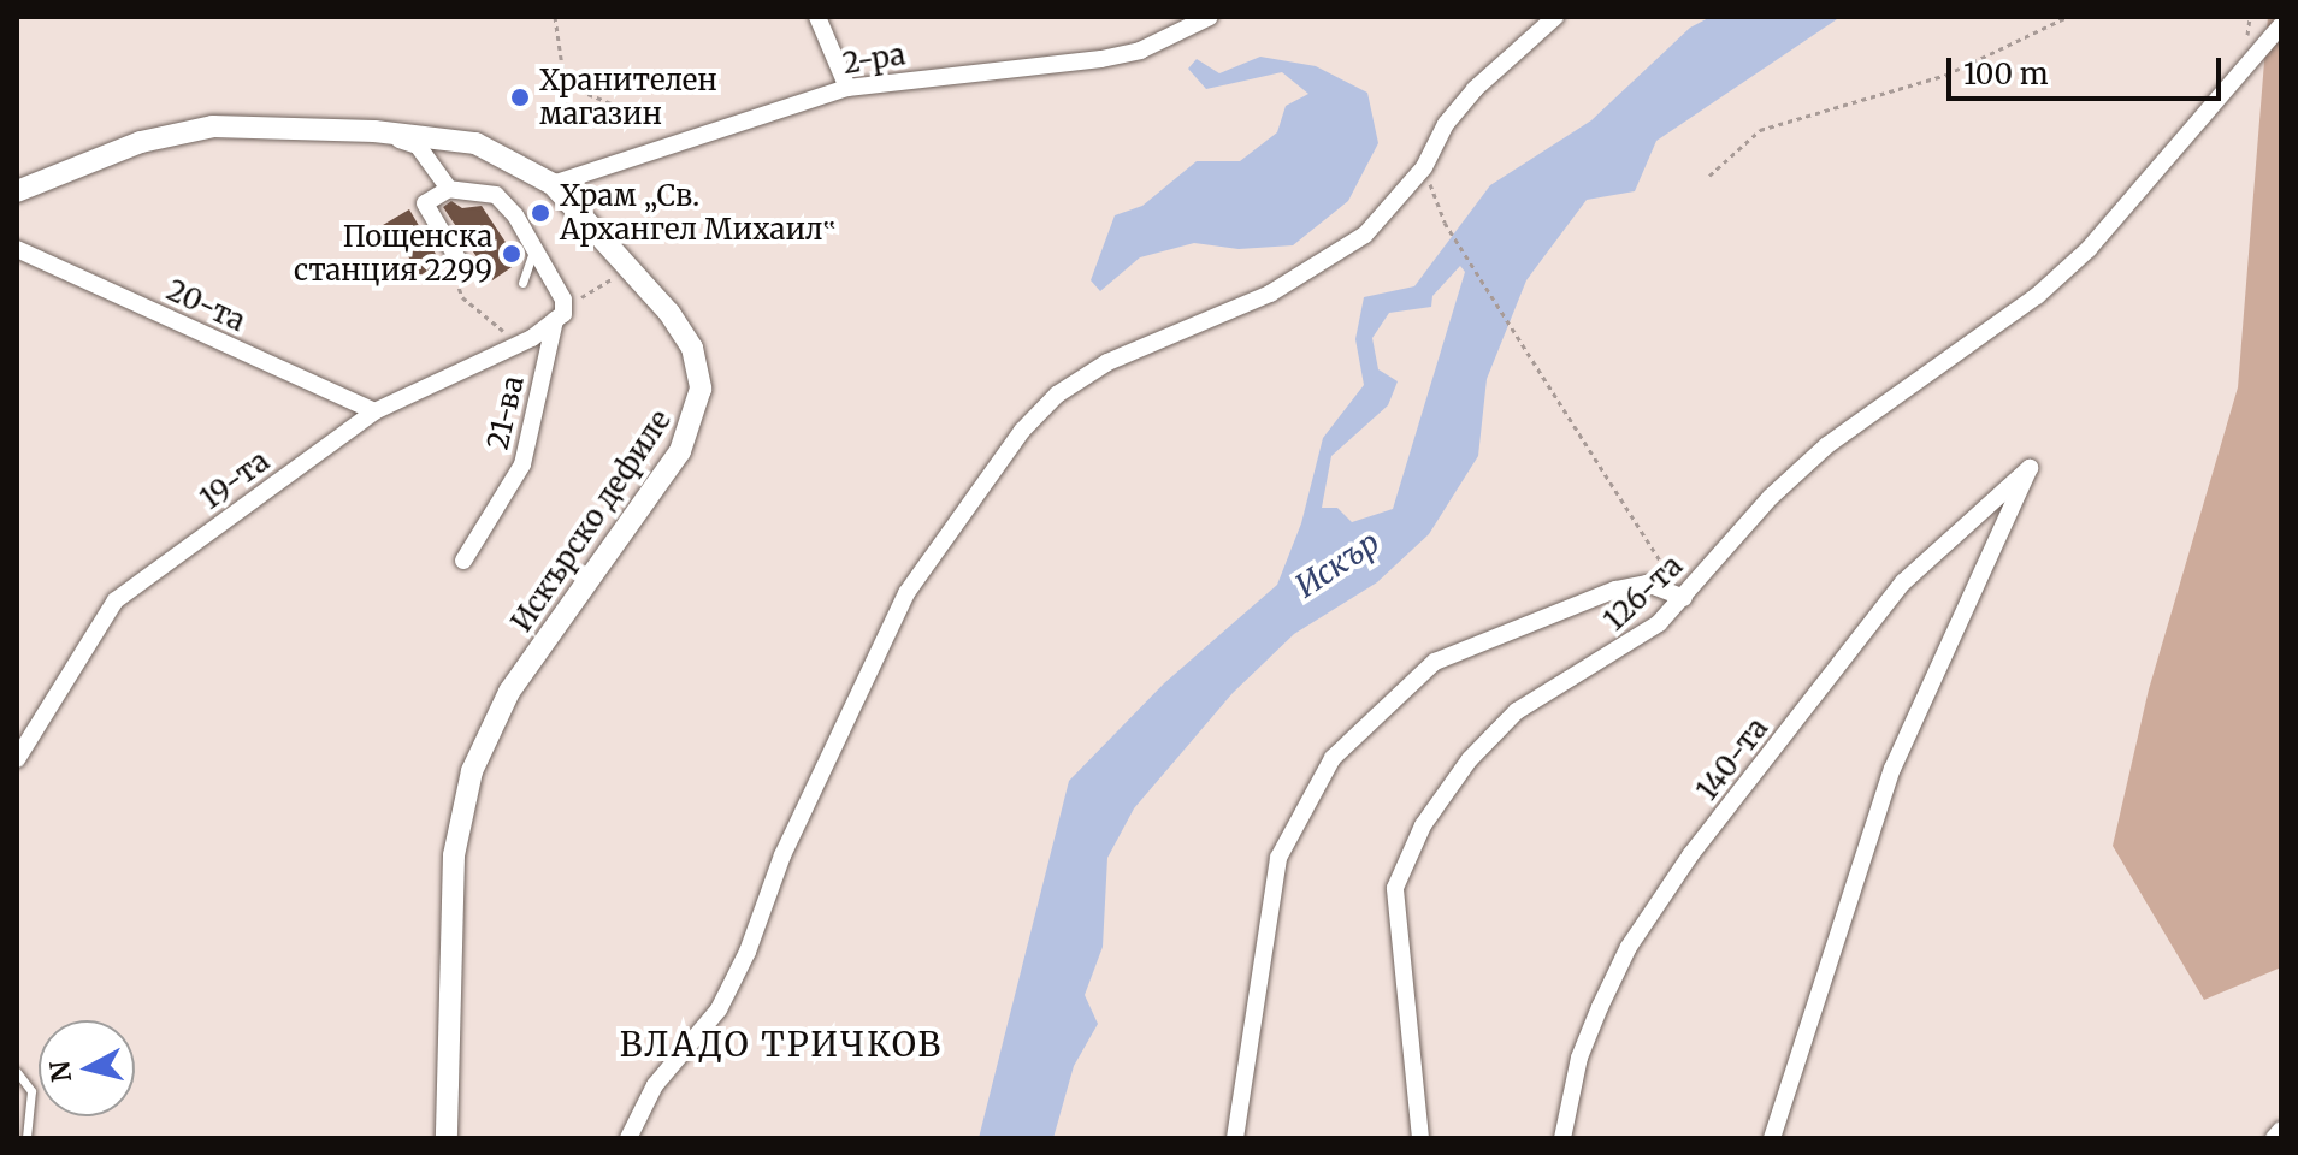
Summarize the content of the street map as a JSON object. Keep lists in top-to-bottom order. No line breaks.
{"streets":{"main road":["Искърско дефиле"],"street":["2-ра","20-та","21-ва","19-та","126-та","140-та"]},"crossings":[["2-ра","Искърско дефиле"],["20-та","19-та"],["21-ва","19-та"]],"districts":["ВЛАДО ТРИЧКОВ"],"water":["Искър"],"places":["Хранителен магазин","Храм „Св. Архангел Михаил‟","Пощенска станция 2299"],"scale_bar":"100 m","north":"left"}
